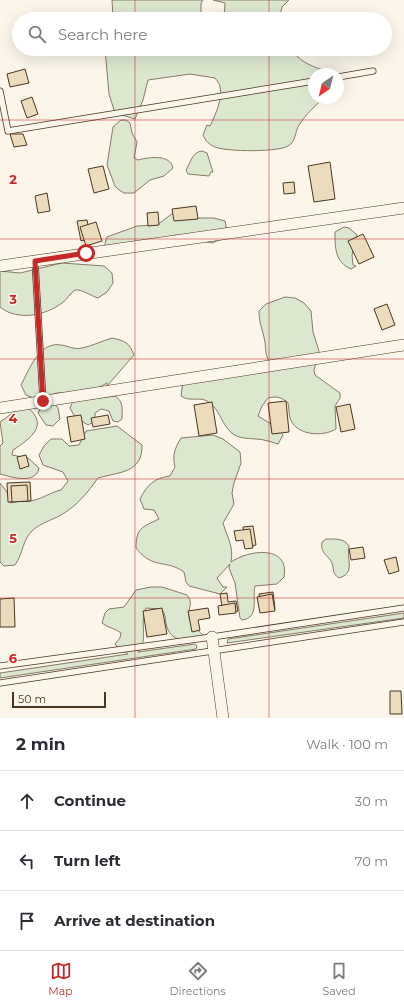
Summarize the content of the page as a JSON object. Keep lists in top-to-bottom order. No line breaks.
{"scale_bar":"50 m","north":"bottom left","page":{"search":"Search here","scale":"50 m","heading":["2 min","Walk · 100 m"],"list":[["Continue","30 m"],["Turn left","70 m"],"Arrive at destination"],"nav":["Map","Directions","Saved"]},"grid":{"rows":["2","3","4","5","6"]}}
